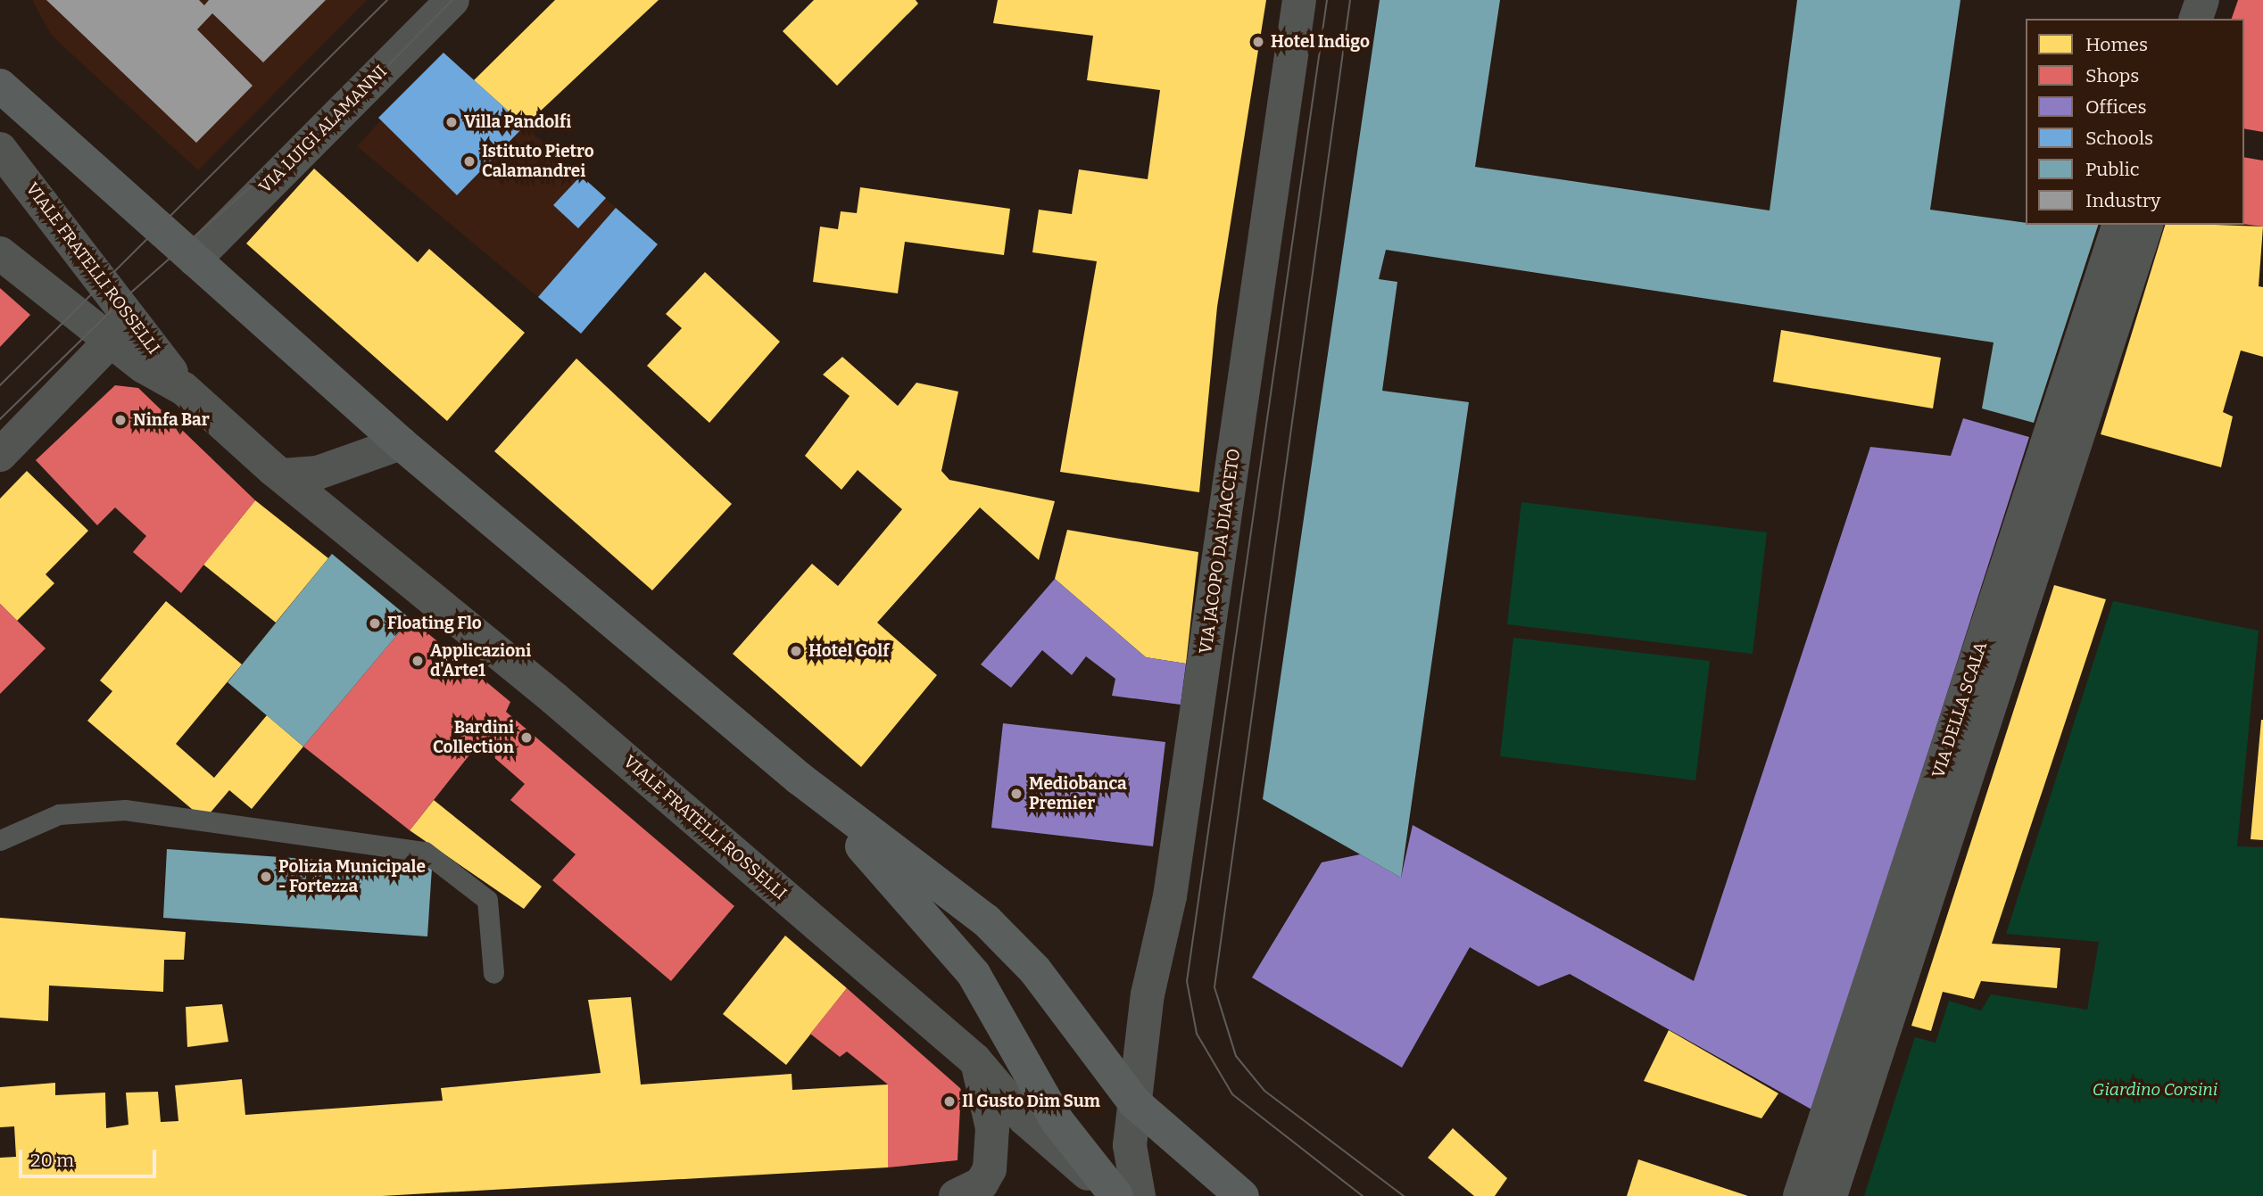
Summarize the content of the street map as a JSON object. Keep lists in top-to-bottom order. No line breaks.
{"streets":{"street":["VIA LUIGI ALAMANNI","VIALE FRATELLI ROSSELLI","VIA JACOPO DA DIACCETO","VIA DELLA SCALA"]},"parks":["Giardino Corsini"],"places":["Hotel Indigo","Villa Pandolfi","Istituto Pietro Calamandrei","Ninfa Bar","Floating Flo","Hotel Golf","Applicazioni d'Arte1","Bardini Collection","Mediobanca Premier","Polizia Municipale - Fortezza","Il Gusto Dim Sum"],"legend":["Homes","Shops","Offices","Schools","Public","Industry"],"scale_bar":"20 m"}
